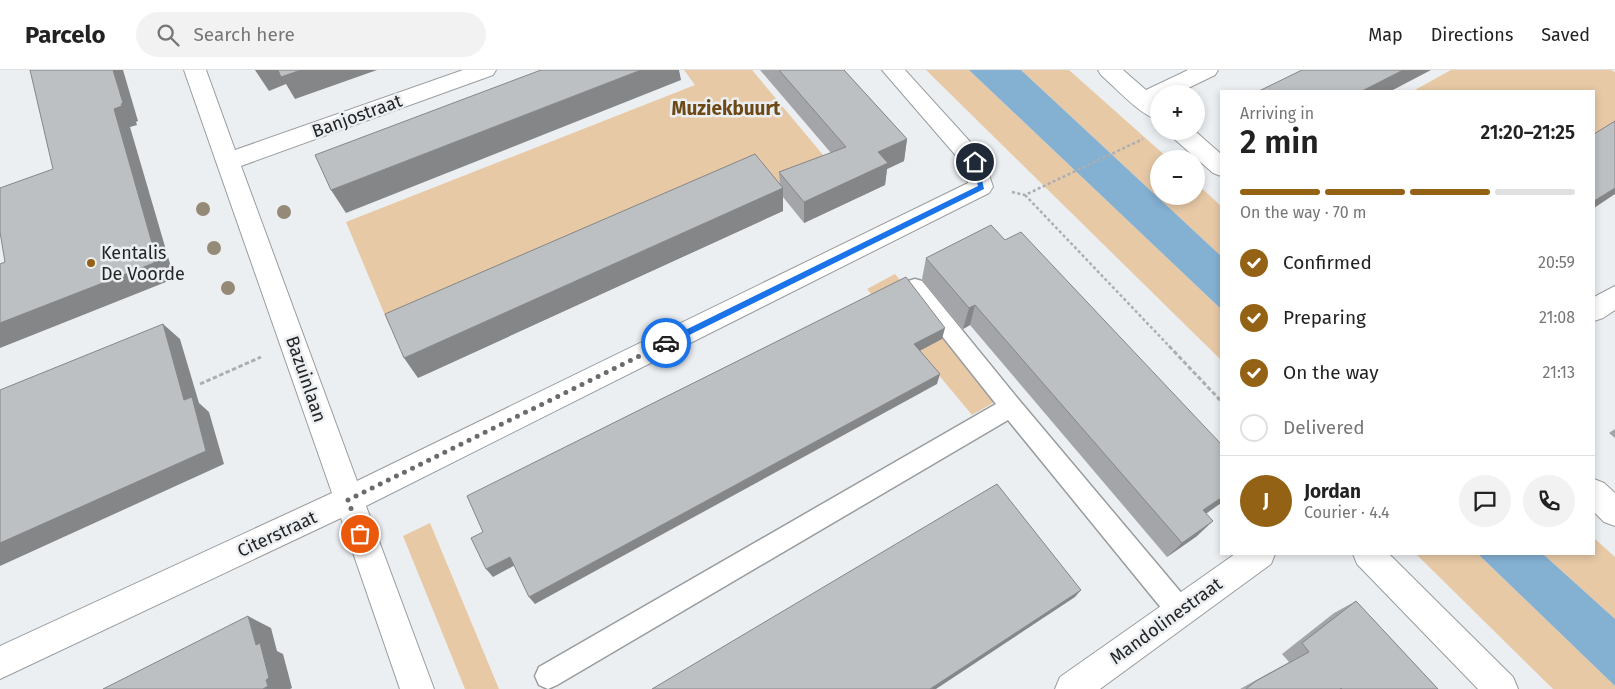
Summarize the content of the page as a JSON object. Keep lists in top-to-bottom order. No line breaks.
{"streets":{"street":["Banjostraat","Bazuinlaan","Citerstraat","Mandolinestraat"]},"crossings":[["Banjostraat","Bazuinlaan"],["Bazuinlaan","Citerstraat"]],"districts":["Muziekbuurt"],"places":["Kentalis De Voorde"],"page":{"header":"Parcelo","search":"Search here","nav":["Map","Directions","Saved"],"map_buttons":["+","−"],"heading":["2 min","Arriving in","21:20–21:25"],"panel":["Jordan","Courier · 4.4"],"bar":"On the way · 70 m","list":[["Confirmed","20:59"],["Preparing","21:08"],["On the way","21:13"],"Delivered"],"round":"J"}}
